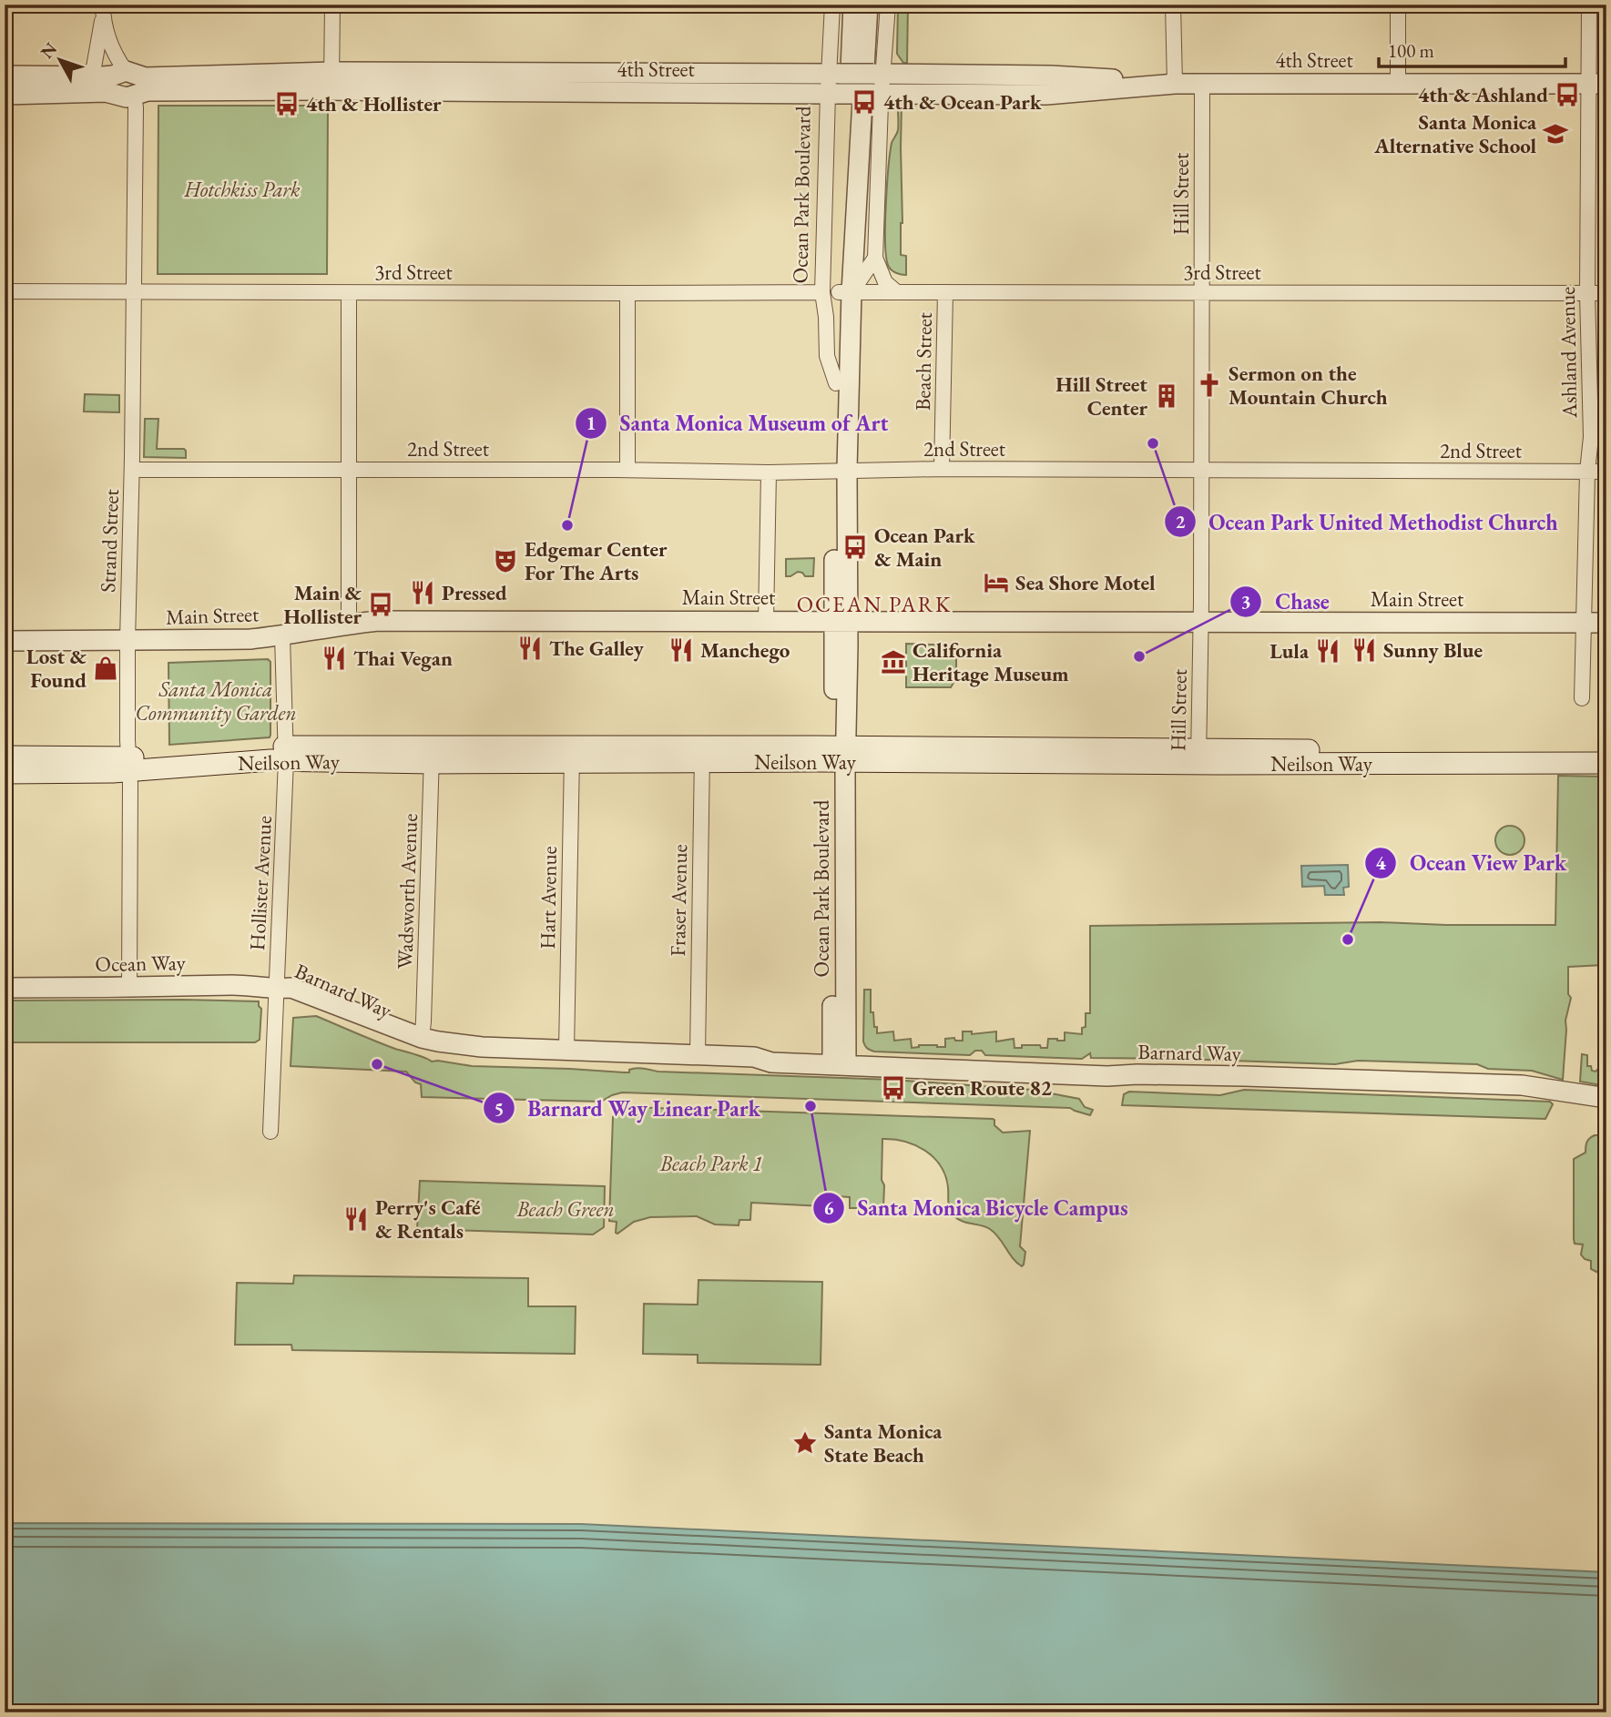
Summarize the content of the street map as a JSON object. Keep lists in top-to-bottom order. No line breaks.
{"streets":{"main road":["Neilson Way"],"street":["4th Street","Hill Street","Ocean Park Boulevard","3rd Street","Ashland Avenue","Beach Street","2nd Street","Strand Street","Main Street","Hollister Avenue","Wadsworth Avenue","Hart Avenue","Fraser Avenue","Ocean Way","Barnard Way"]},"crossings":[["4th Street","Hill Street"],["4th Street","Ocean Park Boulevard"],["4th Street","Ashland Avenue"],["4th Street","Strand Street"],["Hill Street","3rd Street"],["Hill Street","2nd Street"],["Hill Street","Main Street"],["Hill Street","Neilson Way"],["Ocean Park Boulevard","3rd Street"],["Ocean Park Boulevard","2nd Street"],["Ocean Park Boulevard","Main Street"],["Ocean Park Boulevard","Neilson Way"],["Ocean Park Boulevard","Barnard Way"],["3rd Street","Ashland Avenue"],["3rd Street","Beach Street"],["3rd Street","Strand Street"],["Ashland Avenue","2nd Street"],["Ashland Avenue","Main Street"],["Beach Street","2nd Street"],["2nd Street","Strand Street"],["Strand Street","Main Street"],["Strand Street","Neilson Way"],["Strand Street","Ocean Way"],["Main Street","Hollister Avenue"],["Neilson Way","Hollister Avenue"],["Neilson Way","Wadsworth Avenue"],["Neilson Way","Hart Avenue"],["Neilson Way","Fraser Avenue"],["Hollister Avenue","Ocean Way"],["Hollister Avenue","Barnard Way"],["Wadsworth Avenue","Barnard Way"],["Hart Avenue","Barnard Way"],["Fraser Avenue","Barnard Way"],["Ocean Way","Barnard Way"]],"districts":["OCEAN PARK"],"parks":["Hotchkiss Park","Santa Monica Community Garden","Beach Park 1","Beach Green"],"places":{"bus stop":["4th & Ashland","4th & Ocean Park","4th & Hollister","Ocean Park & Main","Main & Hollister","Green Route 82"],"school or university":["Santa Monica Alternative School"],"church":["Sermon on the Mountain Church"],"building":["Hill Street Center"],"other":["Ocean Park United Methodist Church","Santa Monica Museum of Art","Chase","Ocean View Park","Barnard Way Linear Park","Santa Monica Bicycle Campus"],"theatre":["Edgemar Center For The Arts"],"hotel":["Sea Shore Motel"],"restaurant":["Pressed","The Galley","Manchego","Sunny Blue","Lula","Thai Vegan","Perry's Café & Rentals"],"museum":["California Heritage Museum"],"shop":["Lost & Found"],"place":["Santa Monica State Beach"]},"scale_bar":"100 m","north":"top left"}
